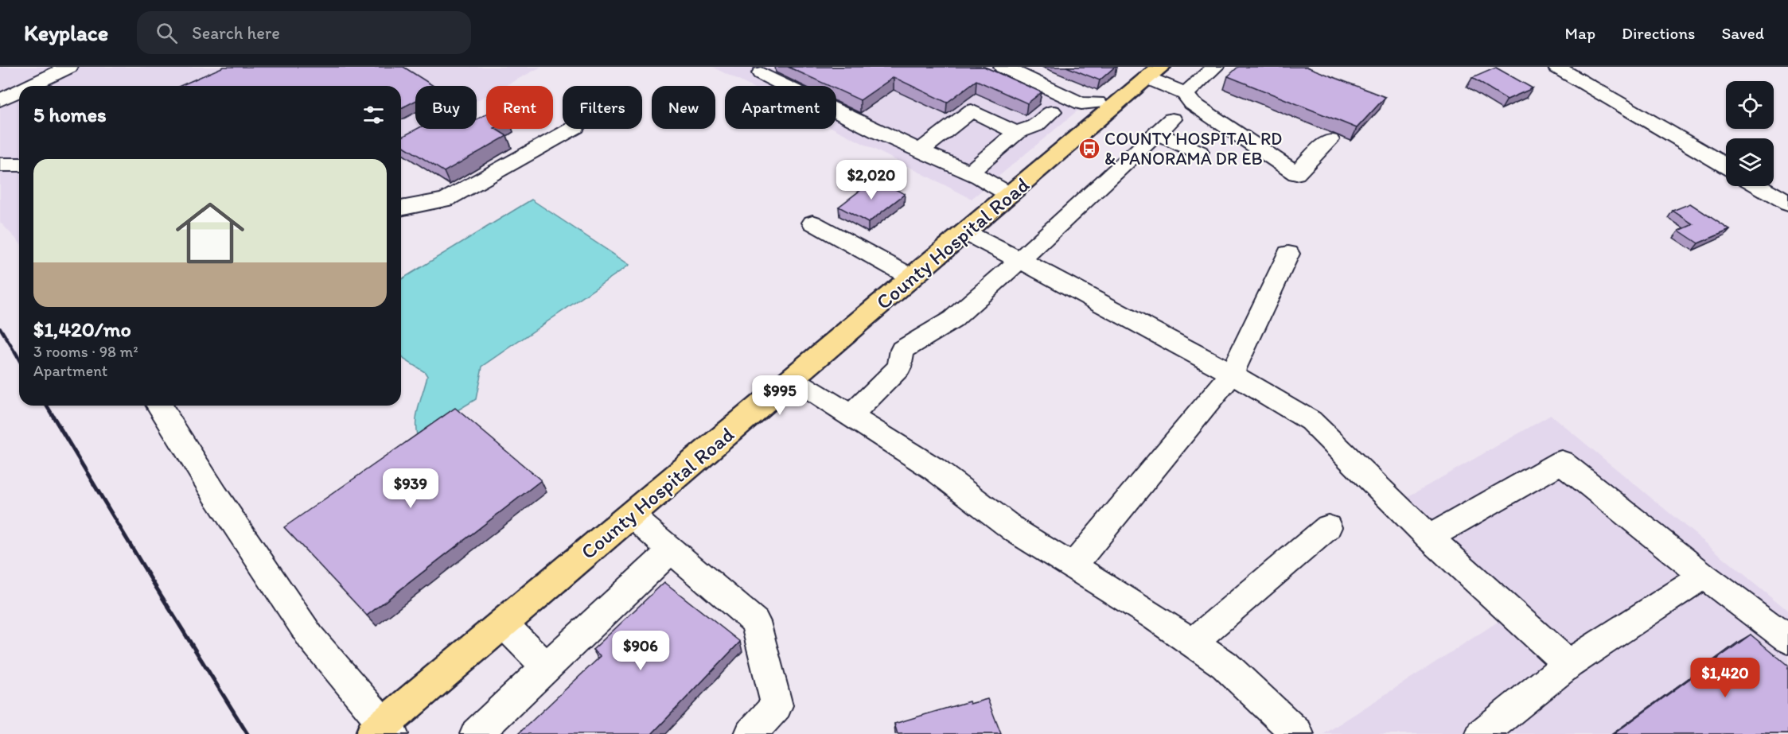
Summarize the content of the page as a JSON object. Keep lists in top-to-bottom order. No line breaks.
{"streets":{"main road":["County Hospital Road"]},"places":{"bus stop":["COUNTY HOSPITAL RD & PANORAMA DR EB"]},"page":{"header":"Keyplace","search":"Search here","nav":["Map","Directions","Saved"],"chip":["Buy","Rent","Filters","New","Apartment"],"heading":"5 homes","list":[{"name":"$1,420/mo","note":"3 rooms · 98 m² · Apartment"}],"price":["$2,020","$995","$939","$906","$1,420"]}}
